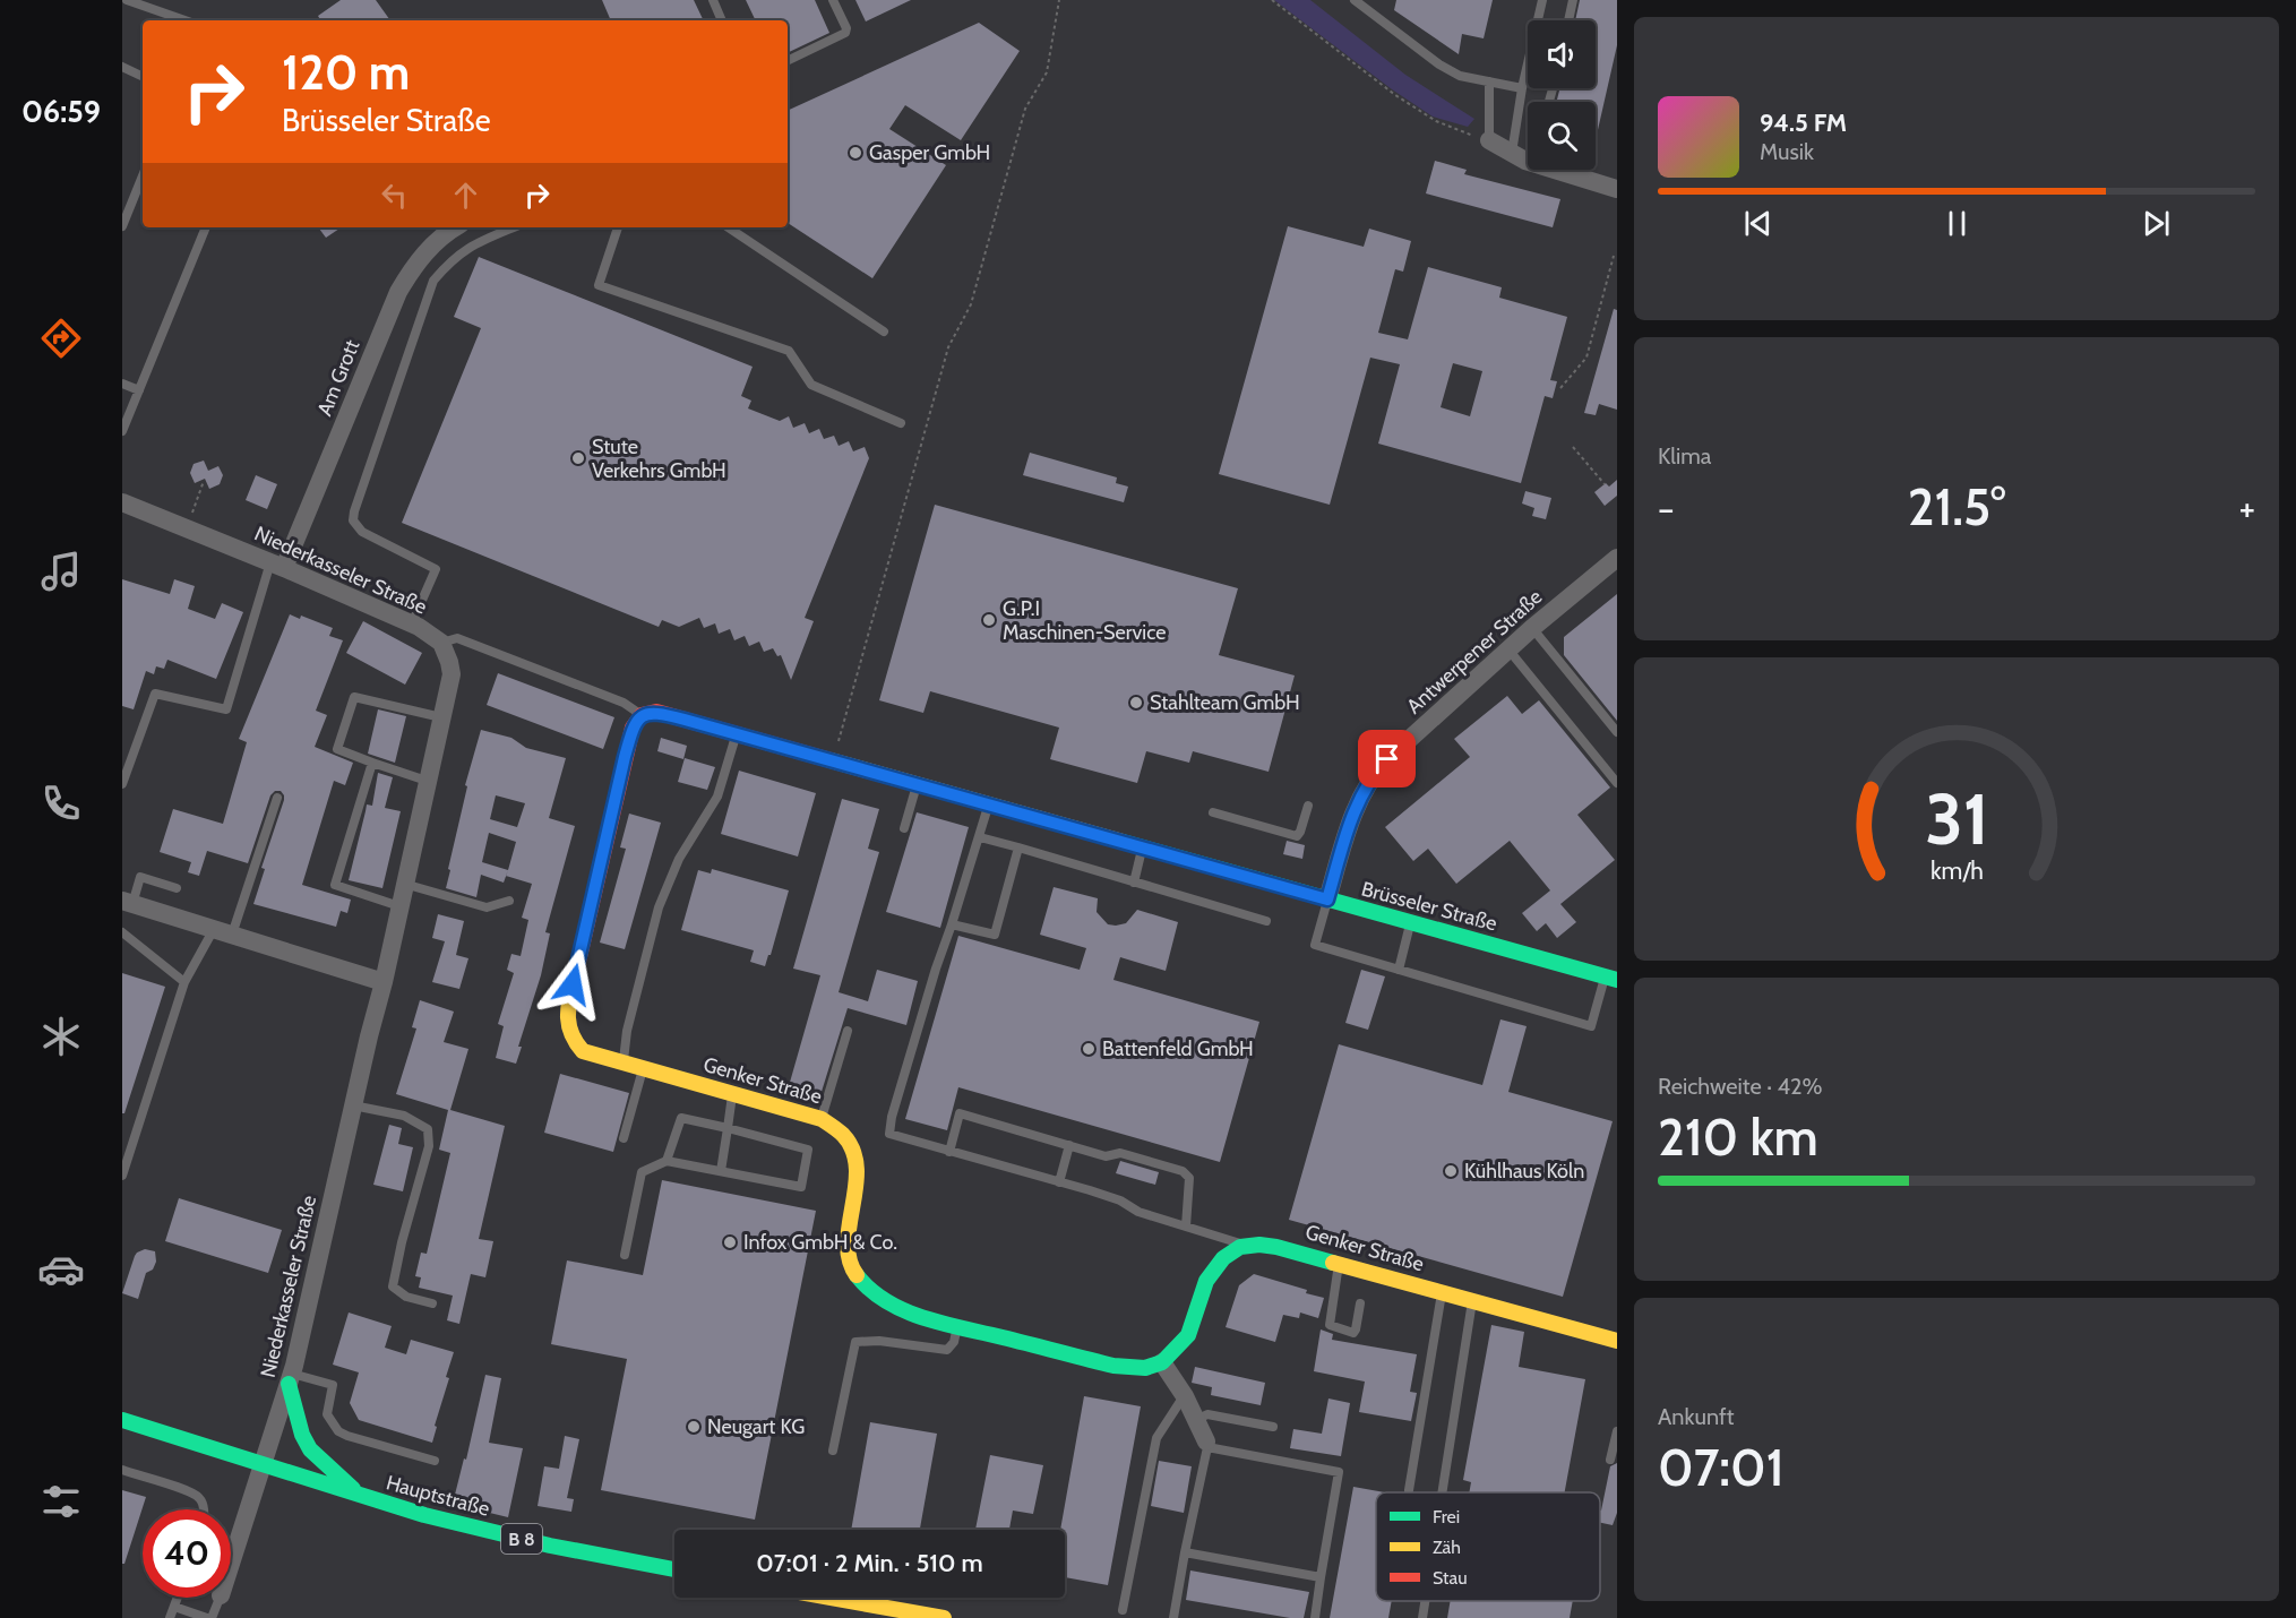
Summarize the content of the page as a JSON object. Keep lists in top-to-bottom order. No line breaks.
{"streets":{"street":["Am Grott","Niederkasseler Straße","Antwerpener Straße","Brüsseler Straße","Genker Straße","Hauptstraße","B 8"]},"crossings":[["Am Grott","Niederkasseler Straße"],["Niederkasseler Straße","Hauptstraße"],["Niederkasseler Straße","B 8"],["Antwerpener Straße","Brüsseler Straße"],["Brüsseler Straße","Genker Straße"],["Hauptstraße","B 8"]],"places":["Gasper GmbH","Stute Verkehrs GmbH","G.P.I Maschinen-Service","Stahlteam GmbH","Battenfeld GmbH","Kühlhaus Köln","Infox GmbH & Co.","Neugart KG"],"legend":["Frei","Zäh","Stau"],"page":{"tabs":"06:59","turn":["120 m","Brüsseler Straße"],"song":["94.5 FM","Musik"],"tile":["Klima",["Reichweite · 42%","210 km"],["Ankunft","07:01"]],"heat":["−","21.5°","+"],"limit":"40","trip":"07:01 · 2 Min. · 510 m","gauge":["31","km/h"]}}
